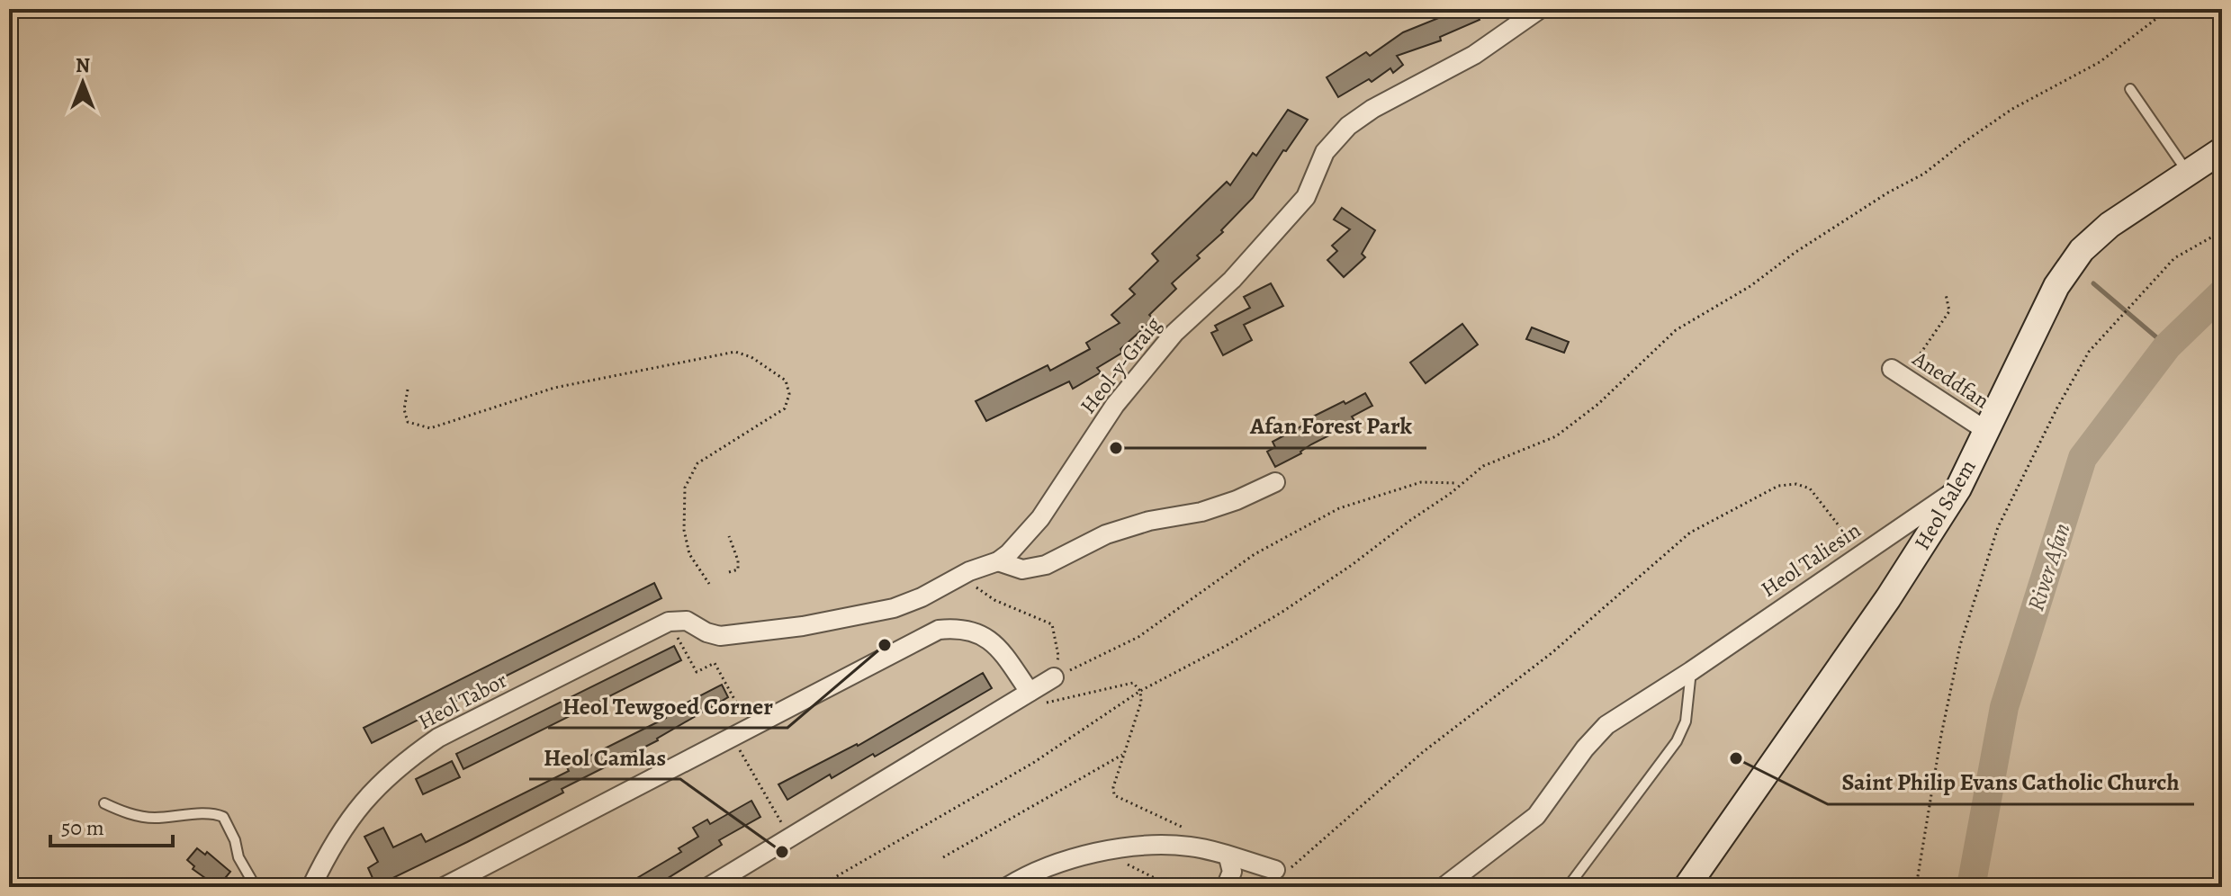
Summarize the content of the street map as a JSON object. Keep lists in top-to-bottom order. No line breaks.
{"streets":{"main road":["Heol Salem"],"street":["Heol-y-Graig","Aneddfan","Heol Taliesin","Heol Tabor"]},"crossings":[["Heol-y-Graig","Heol Tabor"],["Aneddfan","Heol Salem"],["Heol Salem","Heol Taliesin"]],"water":["River Afan"],"places":["Afan Forest Park","Heol Tewgoed Corner","Saint Philip Evans Catholic Church","Heol Camlas"],"scale_bar":"50 m","north":"top"}
